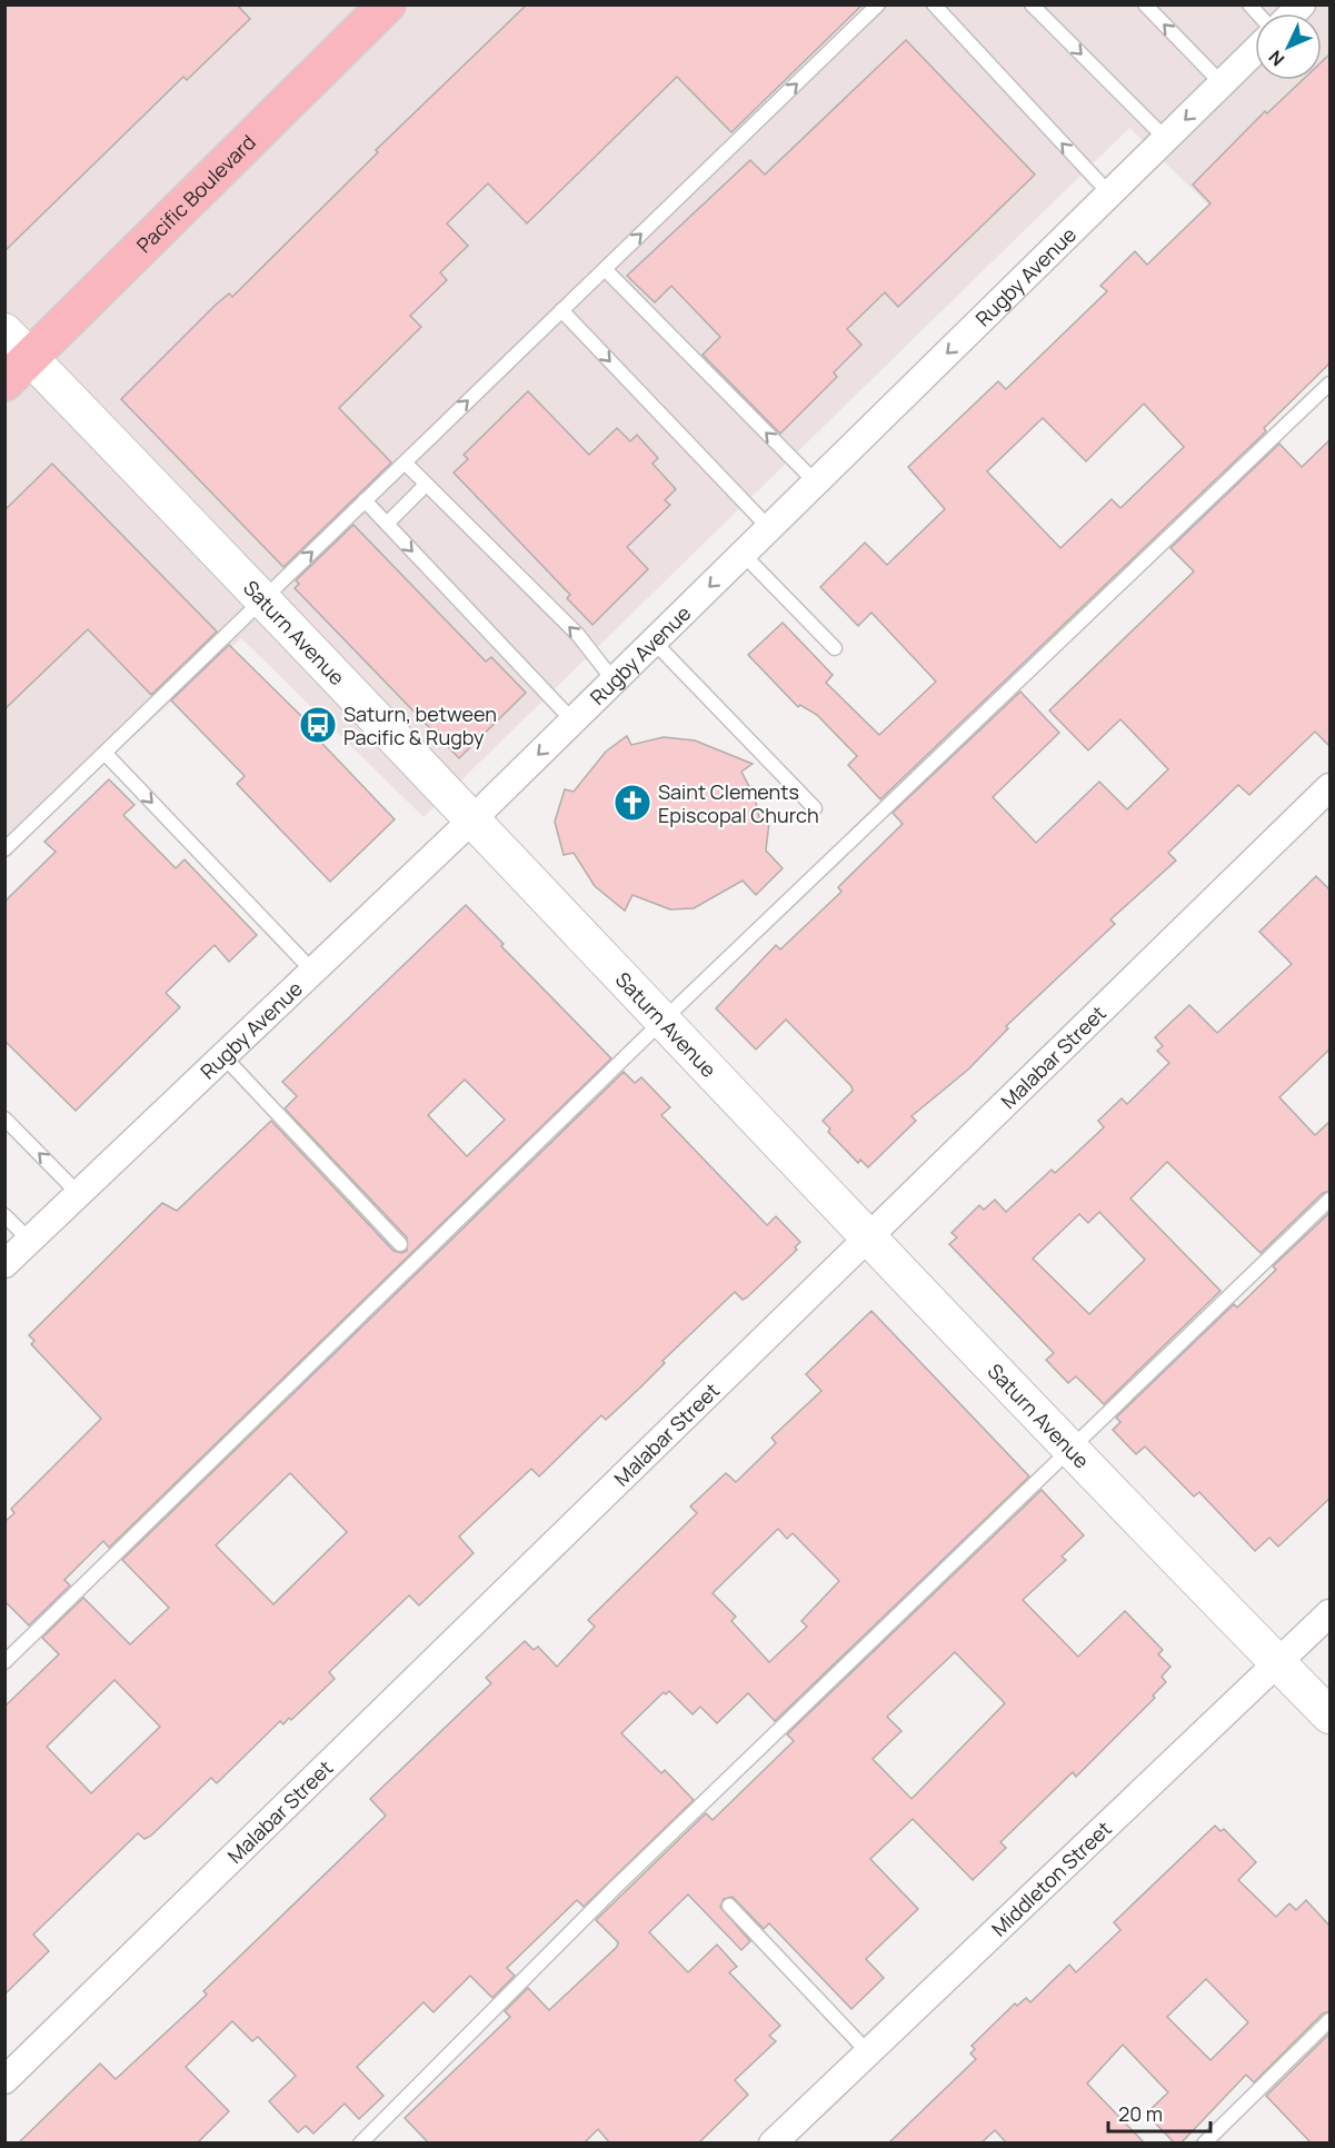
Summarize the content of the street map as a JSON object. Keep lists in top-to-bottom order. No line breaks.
{"streets":{"main road":["Pacific Boulevard"],"street":["Rugby Avenue","Saturn Avenue","Malabar Street","Middleton Street"]},"crossings":[["Pacific Boulevard","Saturn Avenue"],["Rugby Avenue","Saturn Avenue"],["Saturn Avenue","Malabar Street"],["Saturn Avenue","Middleton Street"]],"one_way":["Rugby Avenue"],"places":{"bus stop":["Saturn, between Pacific & Rugby"],"church":["Saint Clements Episcopal Church"]},"scale_bar":"20 m","north":"bottom left"}
